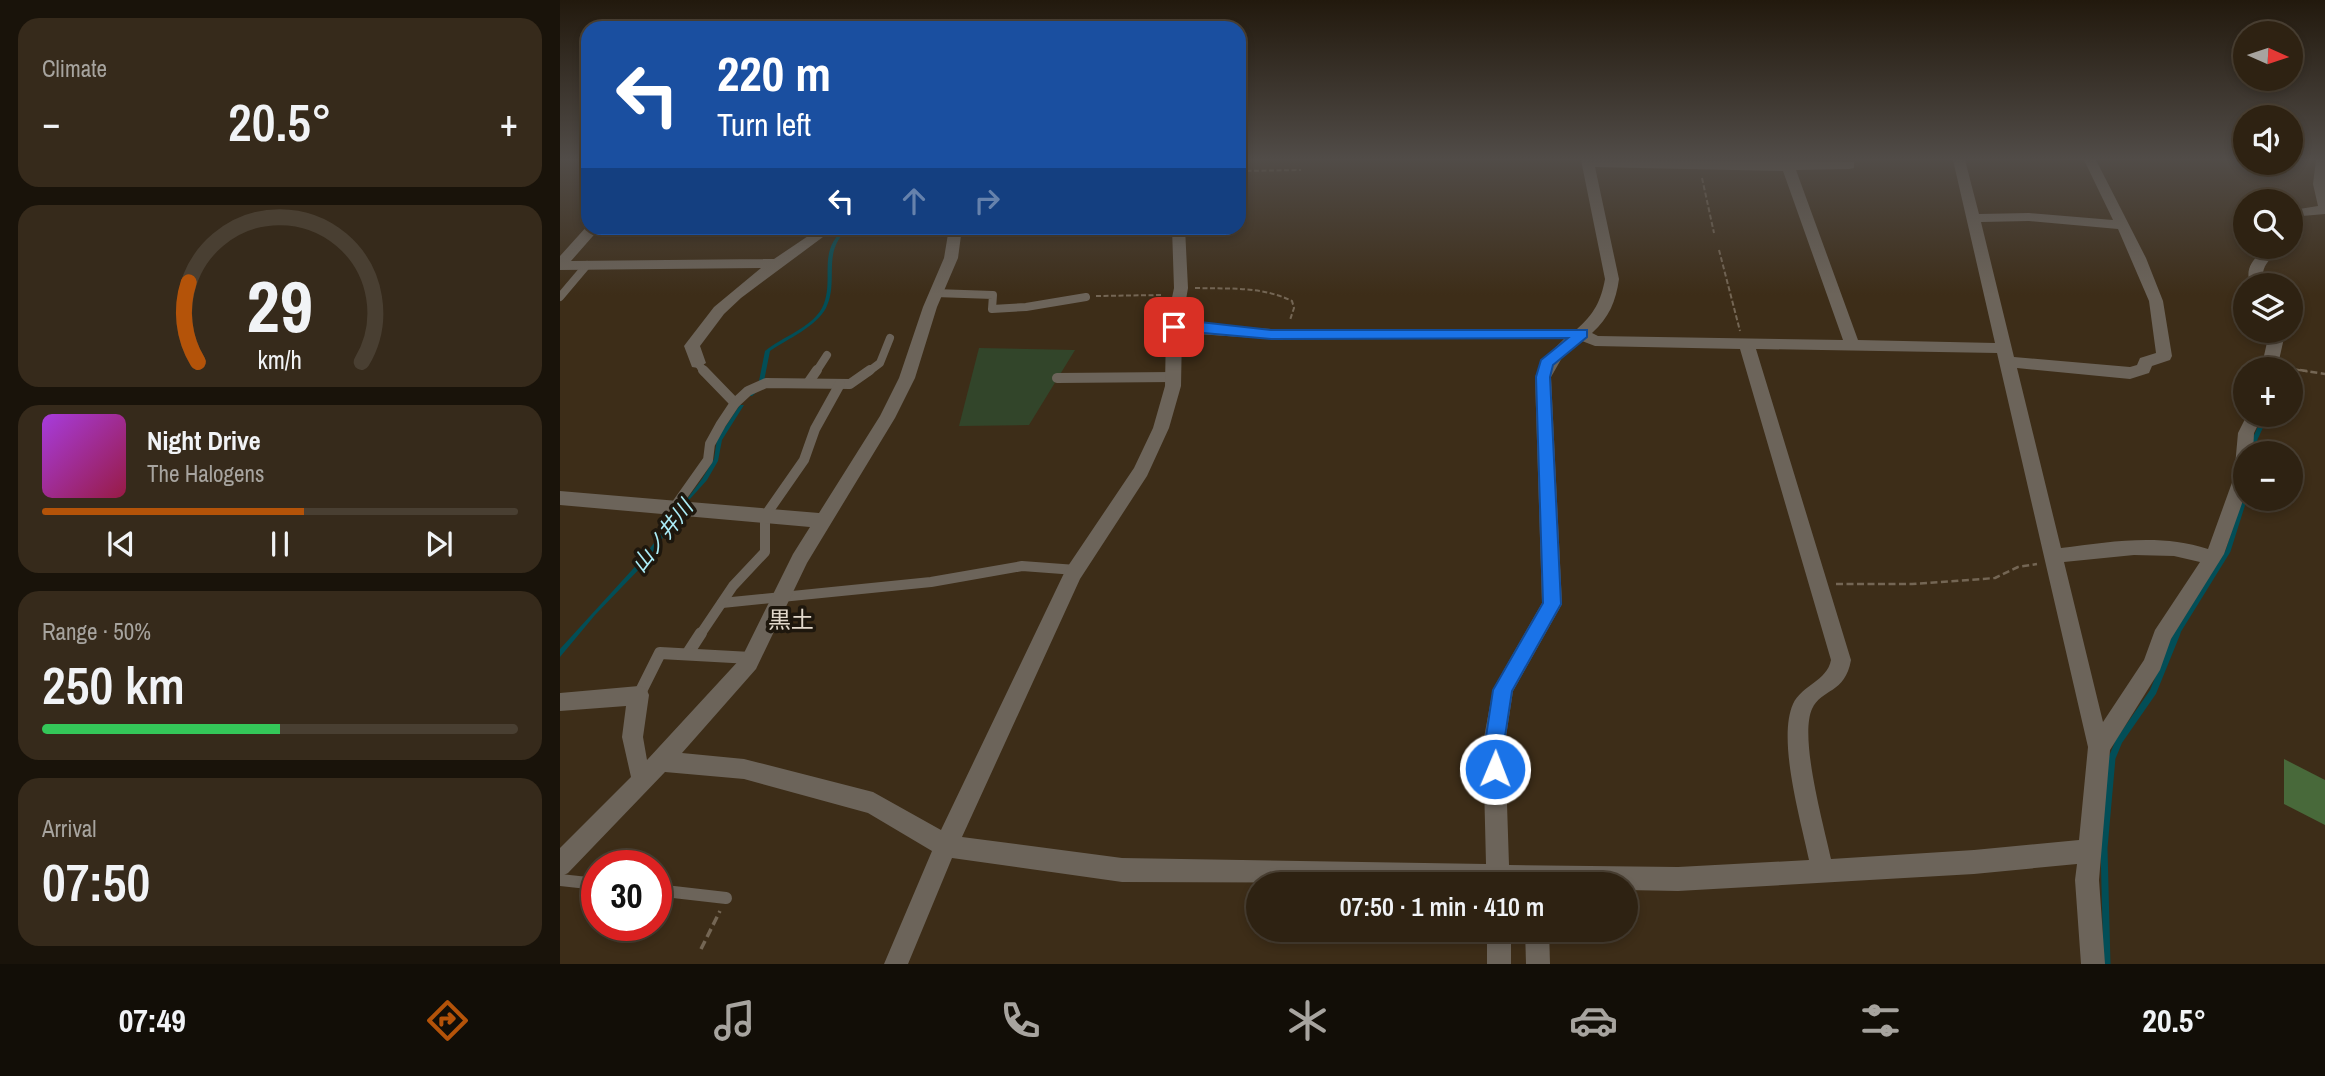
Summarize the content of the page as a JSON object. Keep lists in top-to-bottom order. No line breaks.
{"districts":["黒土"],"water":["山ノ井川"],"north":"right","page":{"tile":["Climate",["Range · 50%","250 km"],["Arrival","07:50"]],"map_buttons":["+","−"],"turn":["220 m","Turn left"],"heat":["−","20.5°","+"],"song":["Night Drive","The Halogens"],"limit":"30","trip":"07:50 · 1 min · 410 m","tabs":["07:49","20.5°"],"gauge":["29","km/h"]}}
